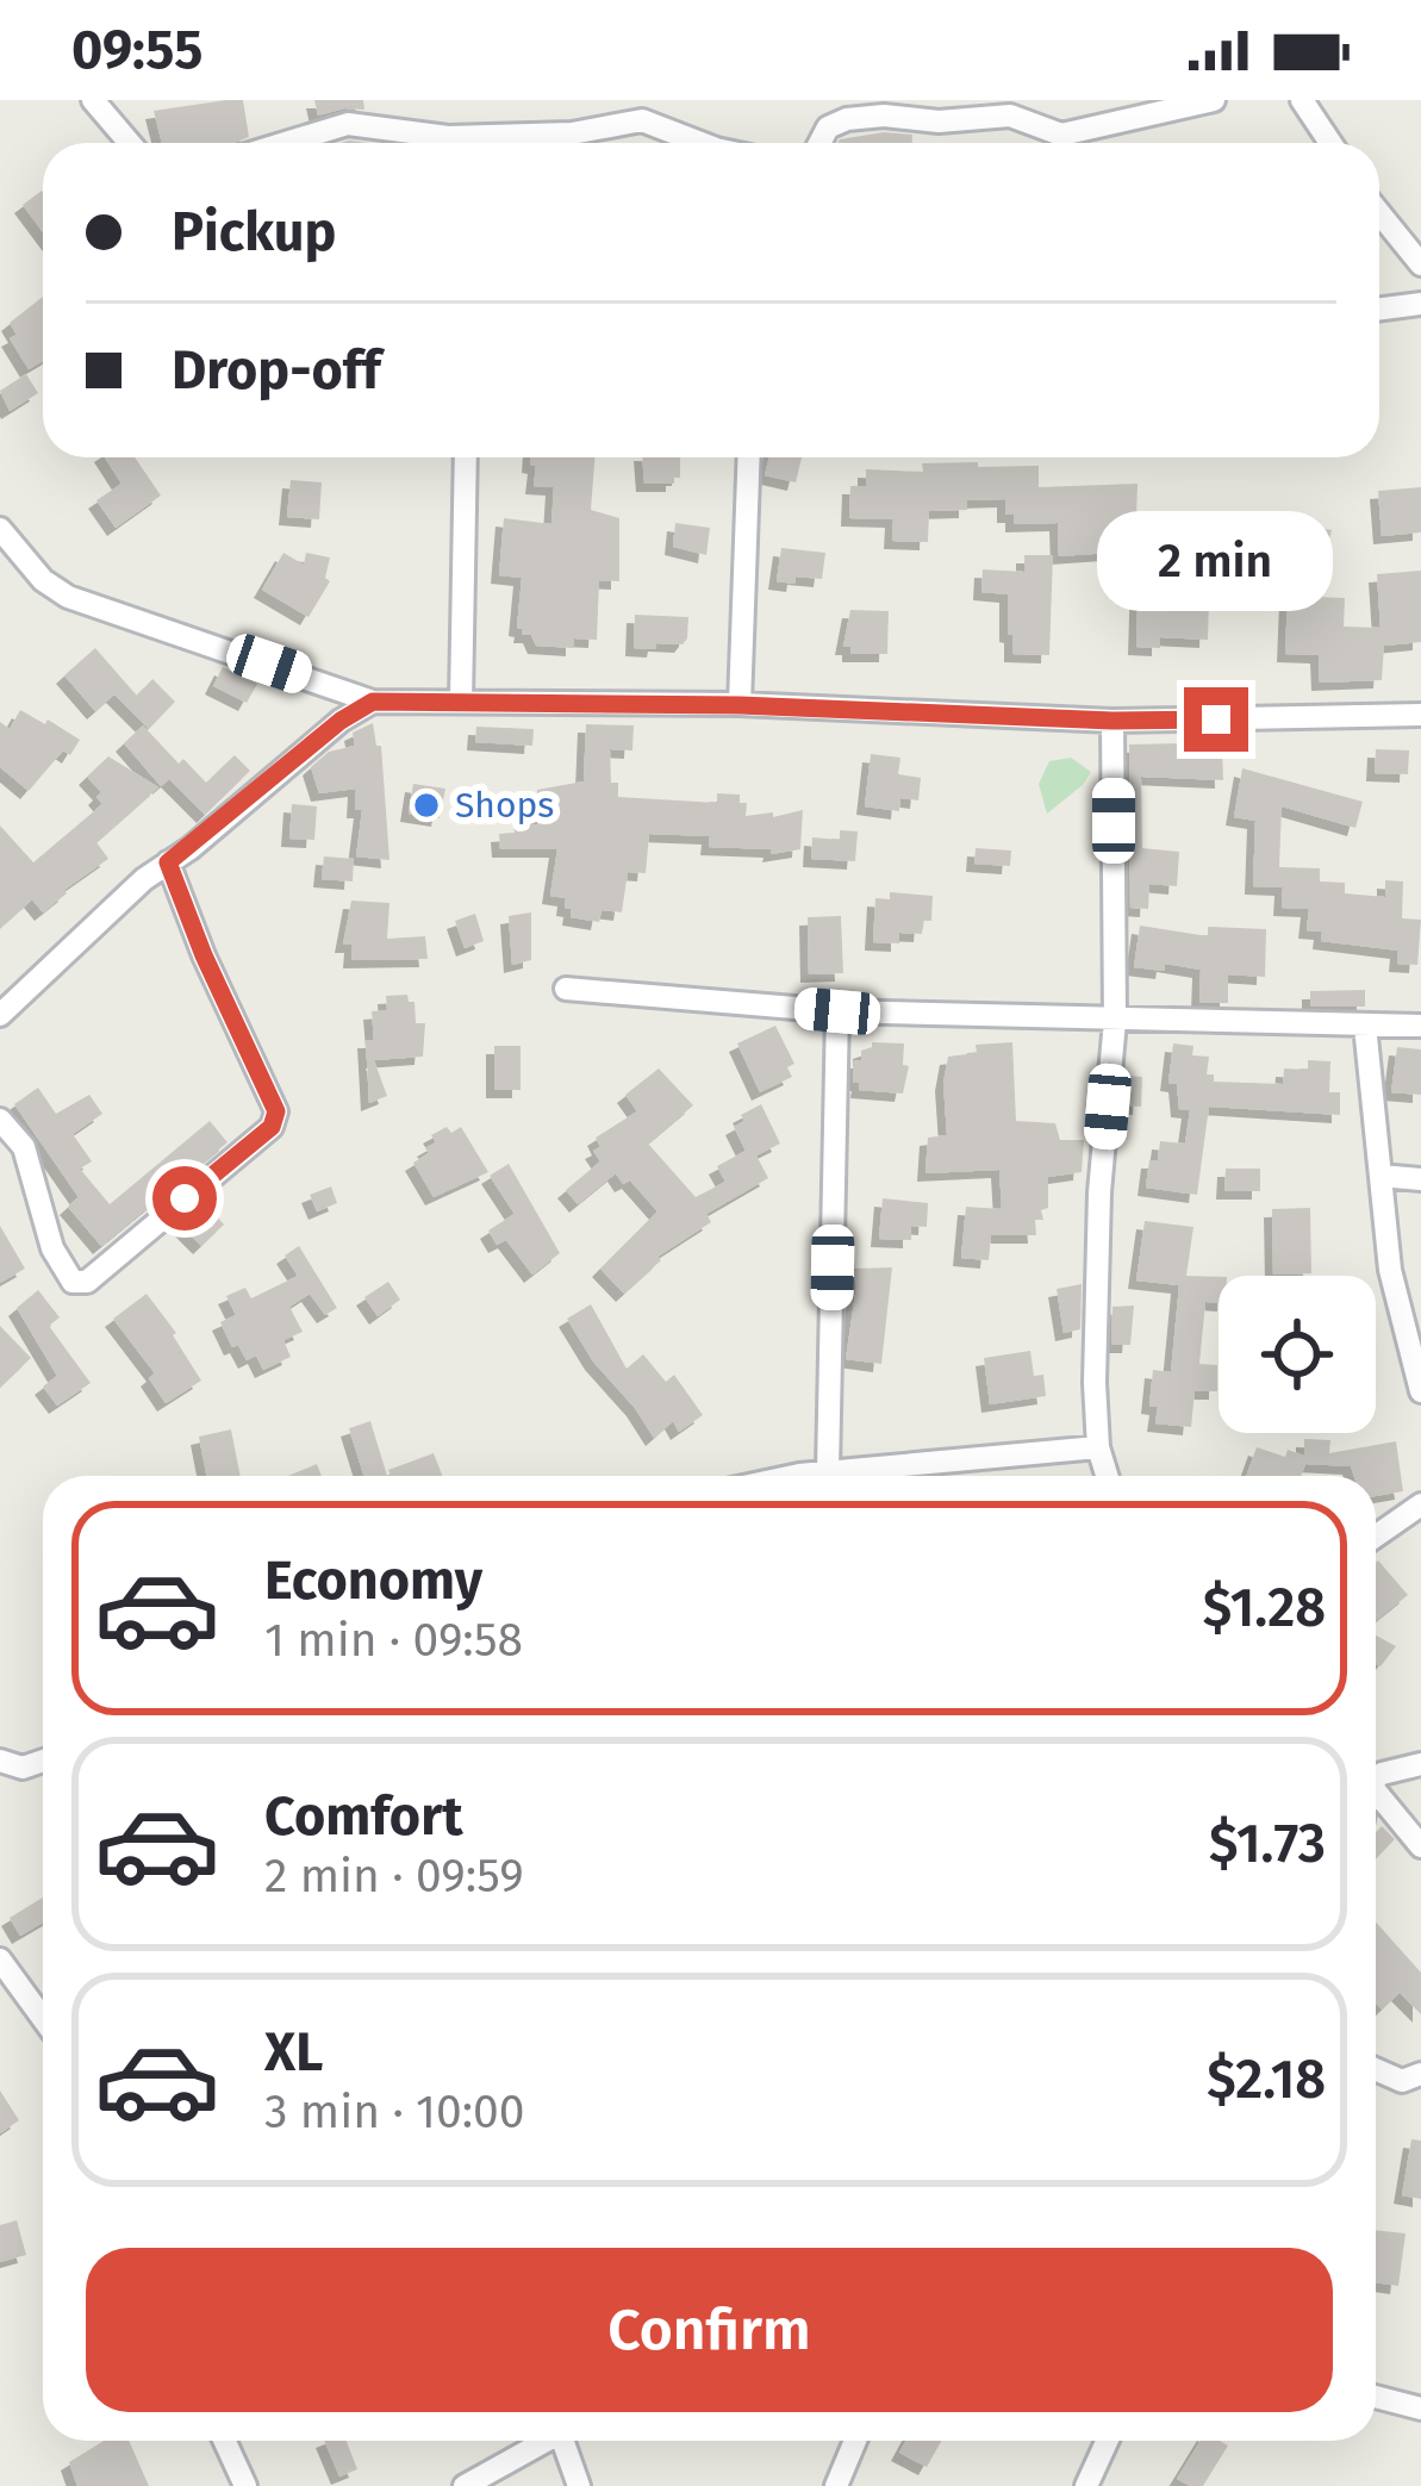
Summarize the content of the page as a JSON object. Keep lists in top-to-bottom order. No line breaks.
{"places":["Shops"],"page":{"status":"09:55","banner":["Pickup","Drop-off"],"bubble":"2 min","list":[{"name":"Economy","note":"1 min · 09:58","value":"$1.28"},{"name":"Comfort","note":"2 min · 09:59","value":"$1.73"},{"name":"XL","note":"3 min · 10:00","value":"$2.18"}],"buttons":"Confirm"}}
